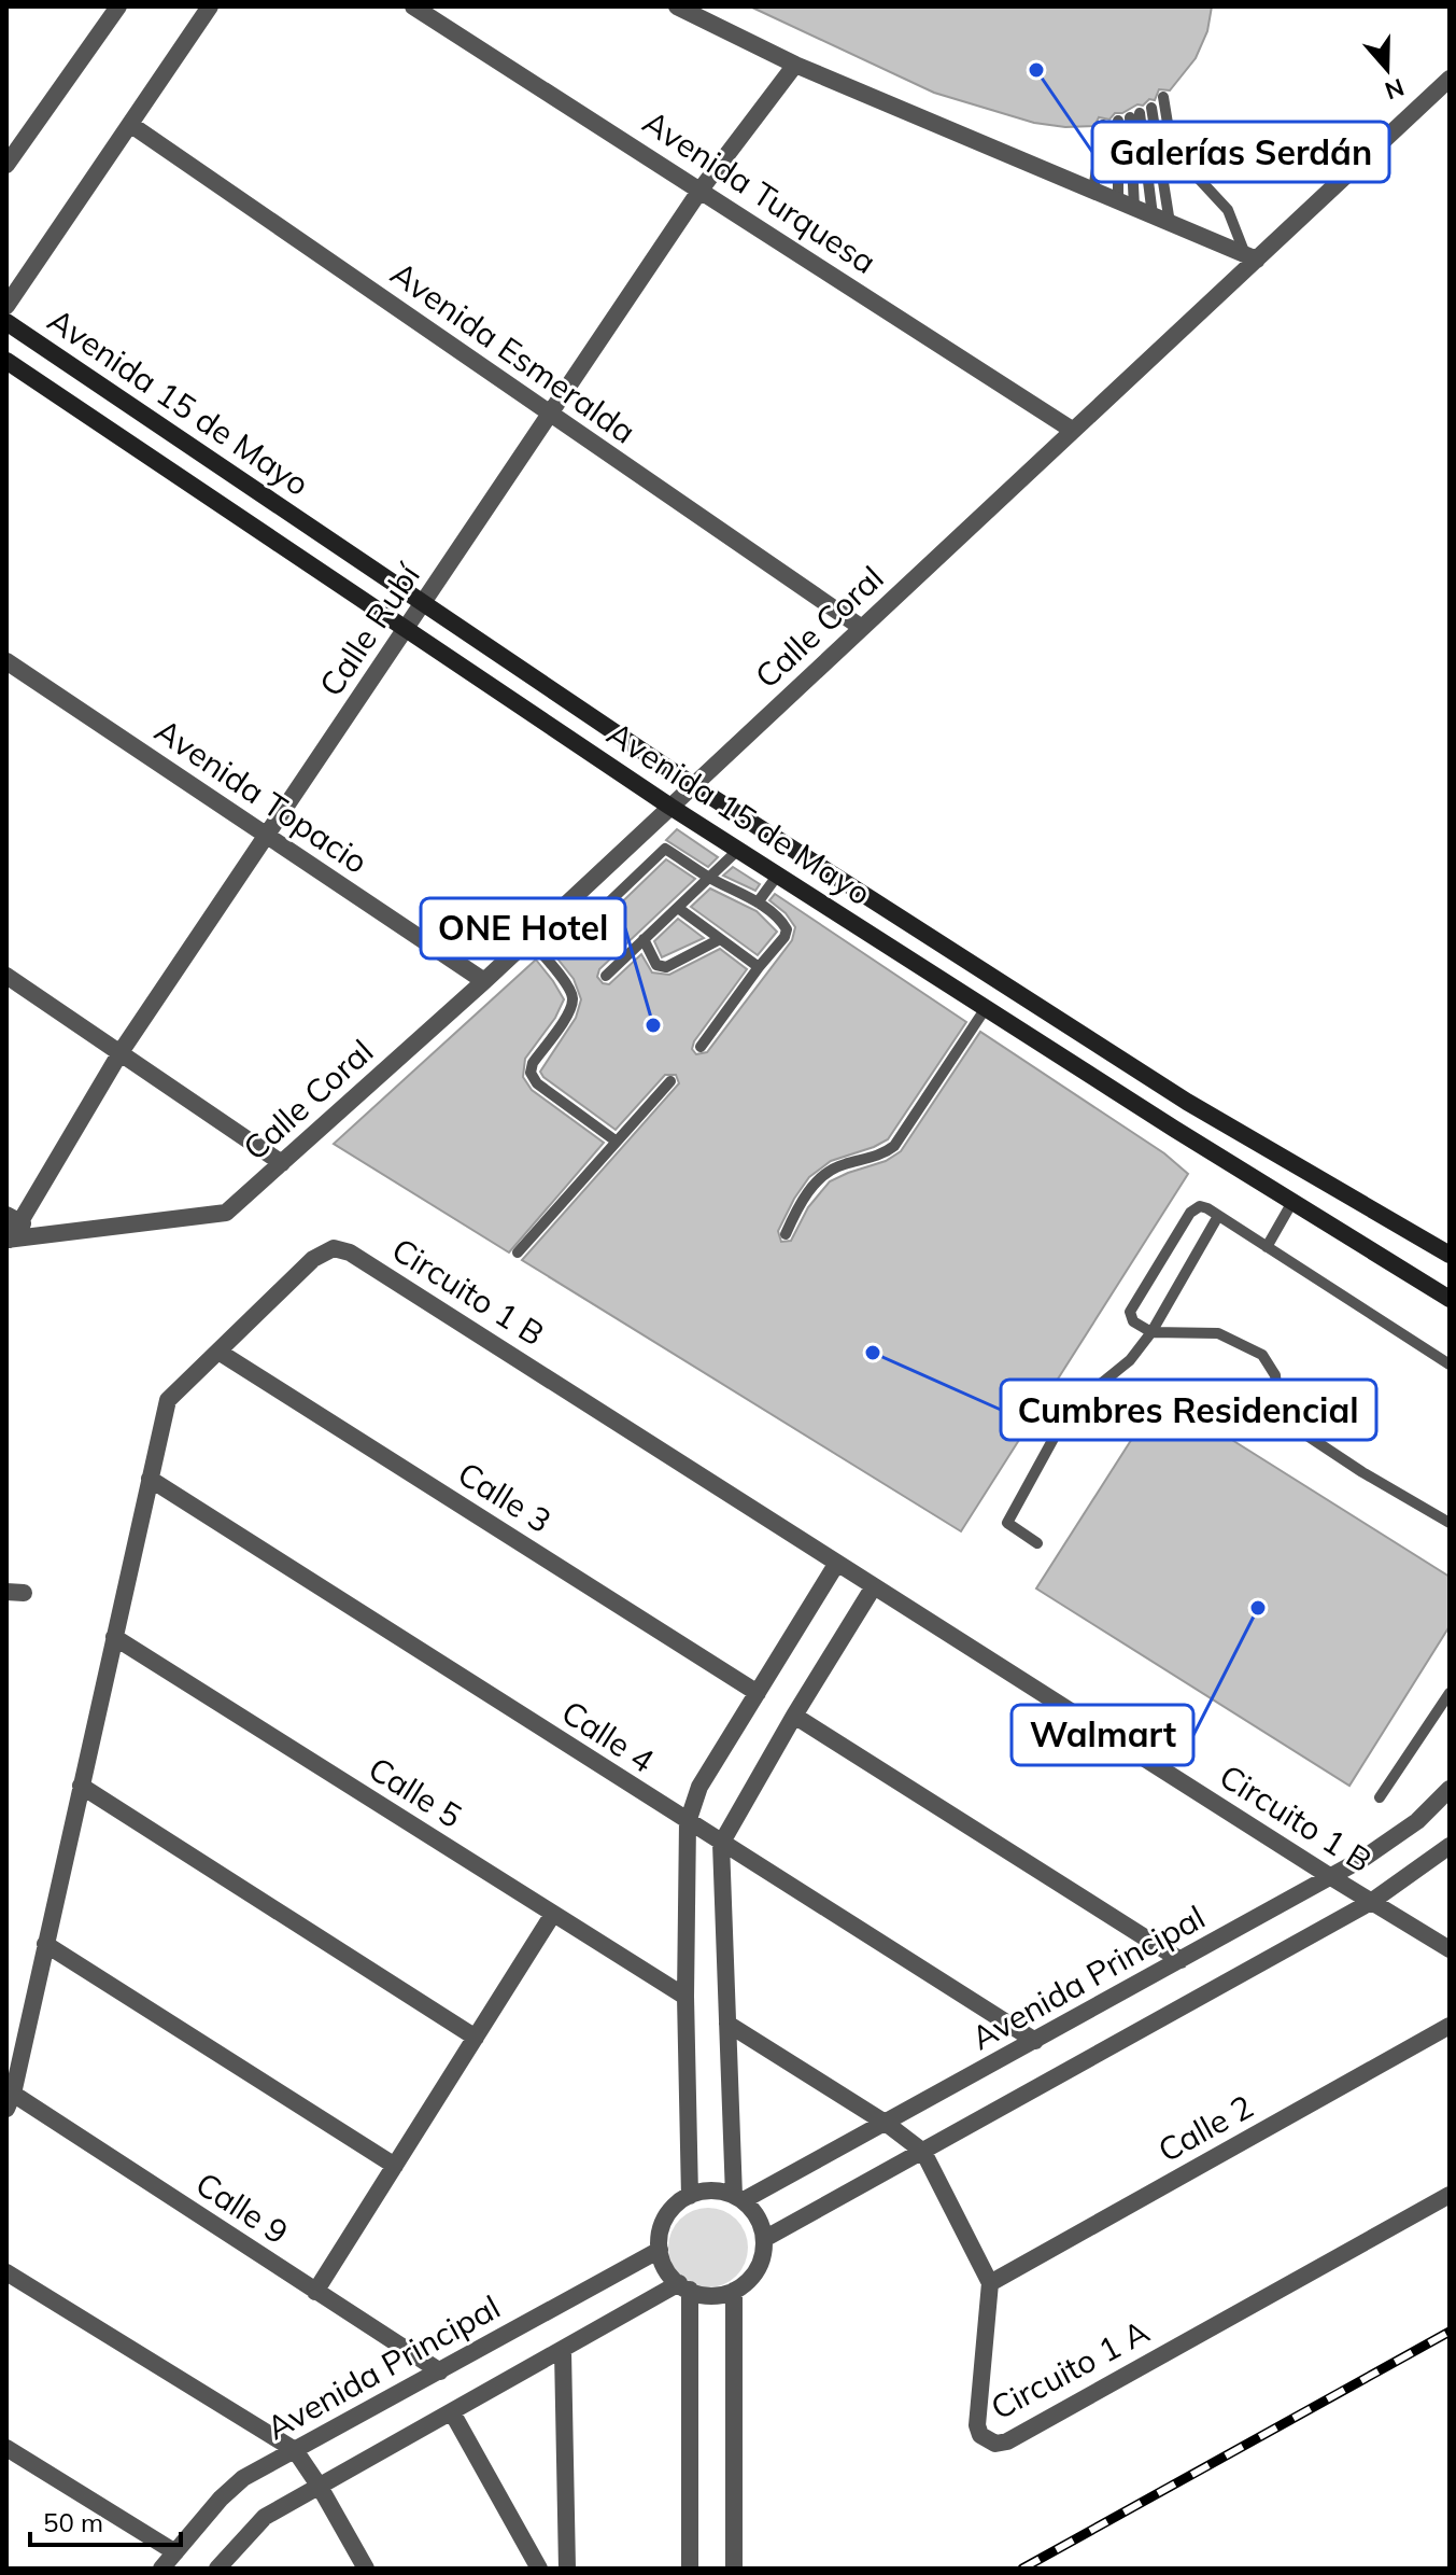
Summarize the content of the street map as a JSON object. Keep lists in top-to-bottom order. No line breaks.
{"streets":{"main road":["Avenida 15 de Mayo"],"street":["Avenida Turquesa","Avenida Esmeralda","Calle Coral","Calle Rubí","Avenida Topacio","Circuito 1 B","Calle 3","Calle 4","Calle 5","Avenida Principal","Calle 2","Calle 9","Circuito 1 A"]},"crossings":[["Avenida Turquesa","Calle Coral"],["Avenida Turquesa","Calle Rubí"],["Avenida Esmeralda","Calle Coral"],["Avenida Esmeralda","Calle Rubí"],["Avenida 15 de Mayo","Calle Coral"],["Avenida 15 de Mayo","Calle Rubí"],["Calle Coral","Calle Rubí"],["Calle Coral","Avenida Topacio"],["Calle Rubí","Avenida Topacio"],["Circuito 1 B","Calle 3"],["Circuito 1 B","Calle 4"],["Circuito 1 B","Calle 5"],["Circuito 1 B","Avenida Principal"],["Circuito 1 B","Calle 9"],["Calle 4","Avenida Principal"],["Avenida Principal","Calle 9"],["Calle 2","Circuito 1 A"]],"places":["Galerías Serdán","ONE Hotel","Cumbres Residencial","Walmart"],"scale_bar":"50 m","north":"bottom"}
